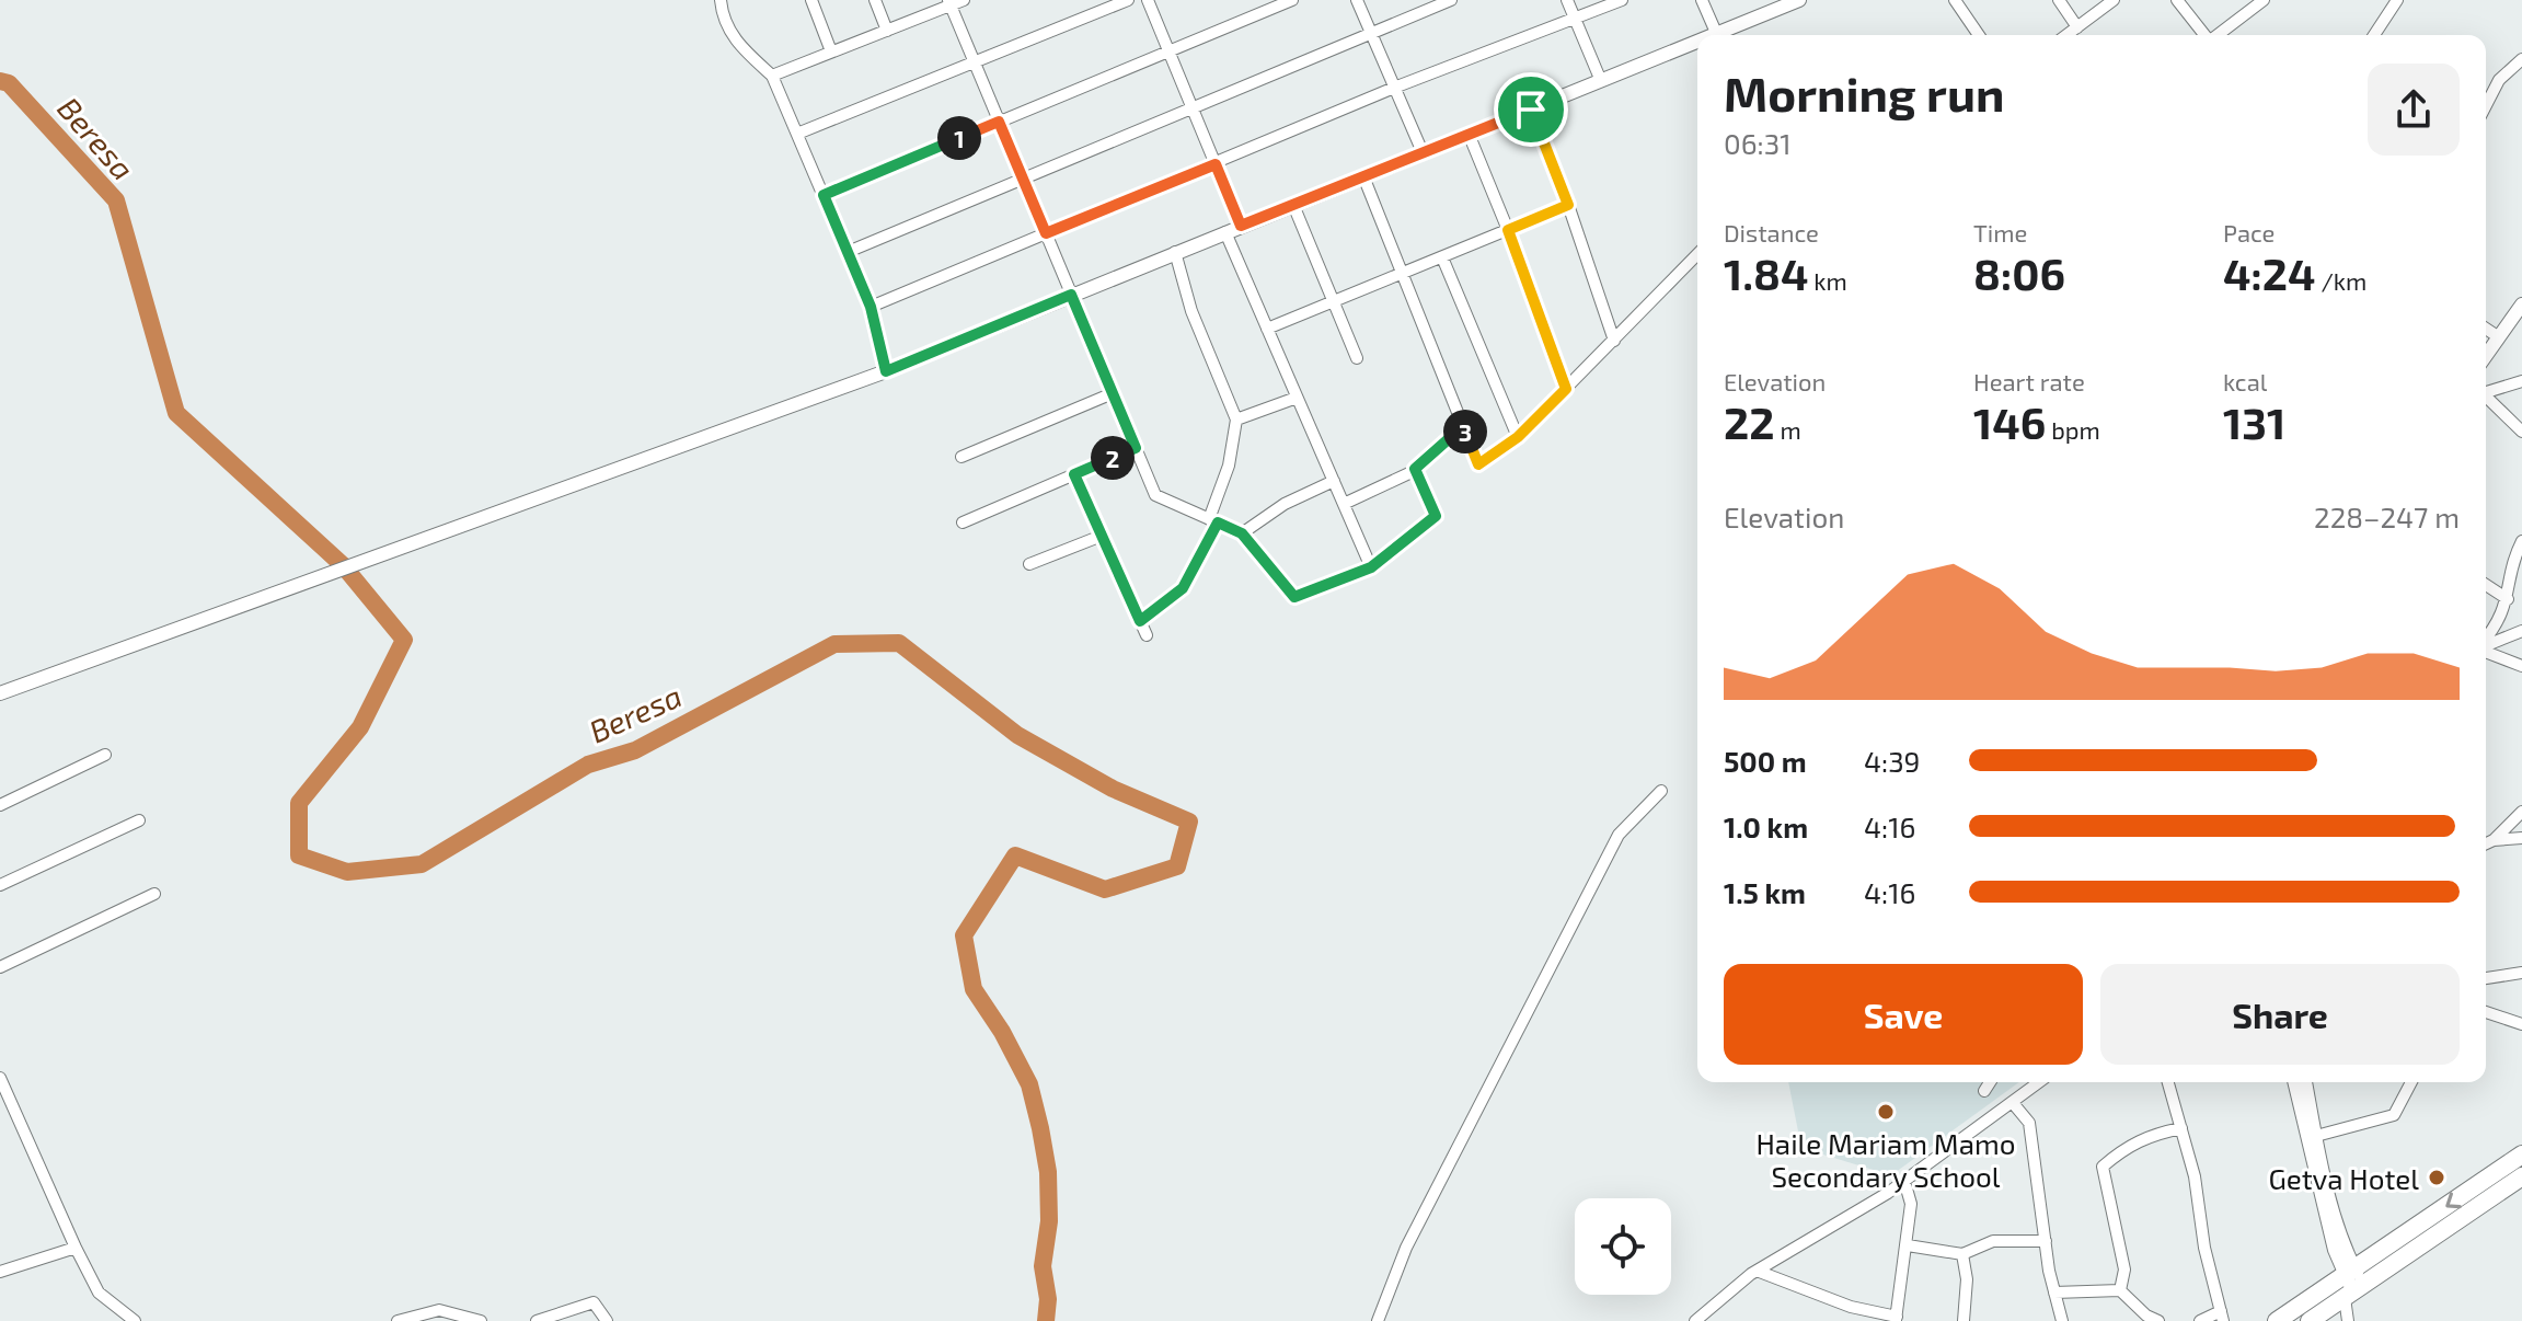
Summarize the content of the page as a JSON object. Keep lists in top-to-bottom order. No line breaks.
{"water":["Beresa"],"places":["Haile Mariam Mamo Secondary School","Getva Hotel"],"page":{"heading":["Morning run","06:31"],"pins":["1","3","2"],"stats":[["Distance","1.84 km"],["Time","8:06"],["Pace","4:24 /km"],["Elevation","22 m"],["Heart rate","146 bpm"],["kcal","131"]],"chart":["Elevation","228–247 m"],"list":[{"name":"500 m","note":"4:39"},{"name":"1.0 km","note":"4:16"},{"name":"1.5 km","note":"4:16"}],"buttons":["Save","Share"]}}
